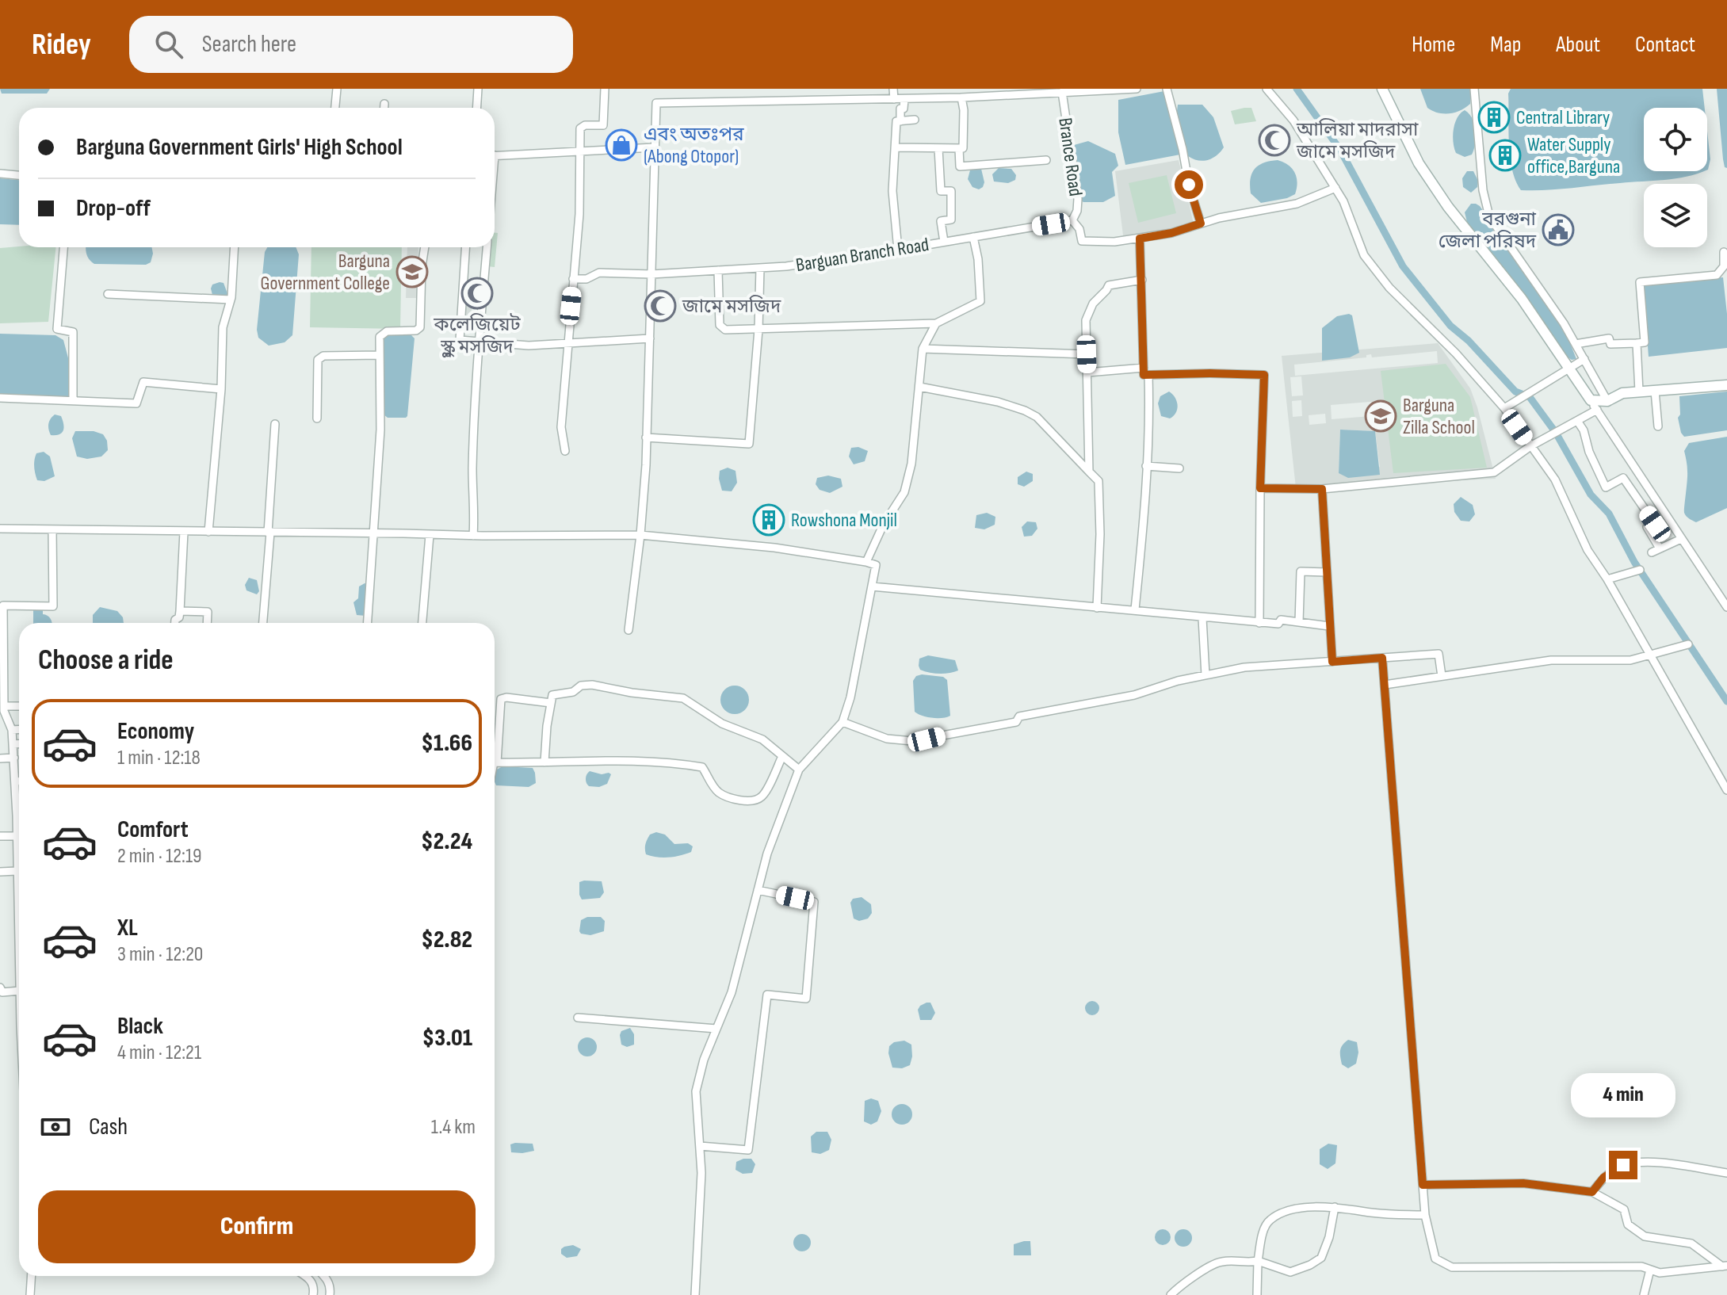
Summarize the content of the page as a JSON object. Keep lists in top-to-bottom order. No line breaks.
{"streets":{"street":["Brance Road","Barguan Branch Road"]},"crossings":[["Brance Road","Barguan Branch Road"]],"places":{"building":["Central Library","Water Supply office,Barguna","Rowshona Monjil"],"mosque":["আলিয়া মাদরাসা জামে মসজিদ","কলেজিয়েট স্কুল মসজিদ","জামে মসজিদ"],"shop":["এবং অতঃপর (Abong Otopor)"],"public building":["বরগুনা জেলা পরিষদ"],"school or university":["Barguna Government College","Barguna Zilla School"]},"page":{"header":"Ridey","search":"Search here","nav":["Home","Map","About","Contact"],"banner":["Barguna Government Girls' High School","Drop-off"],"heading":"Choose a ride","list":[{"name":"Economy","note":"1 min · 12:18","value":"$1.66"},{"name":"Comfort","note":"2 min · 12:19","value":"$2.24"},{"name":"XL","note":"3 min · 12:20","value":"$2.82"},{"name":"Black","note":"4 min · 12:21","value":"$3.01"}],"bubble":"4 min","pay":["Cash","1.4 km"],"buttons":"Confirm"}}
